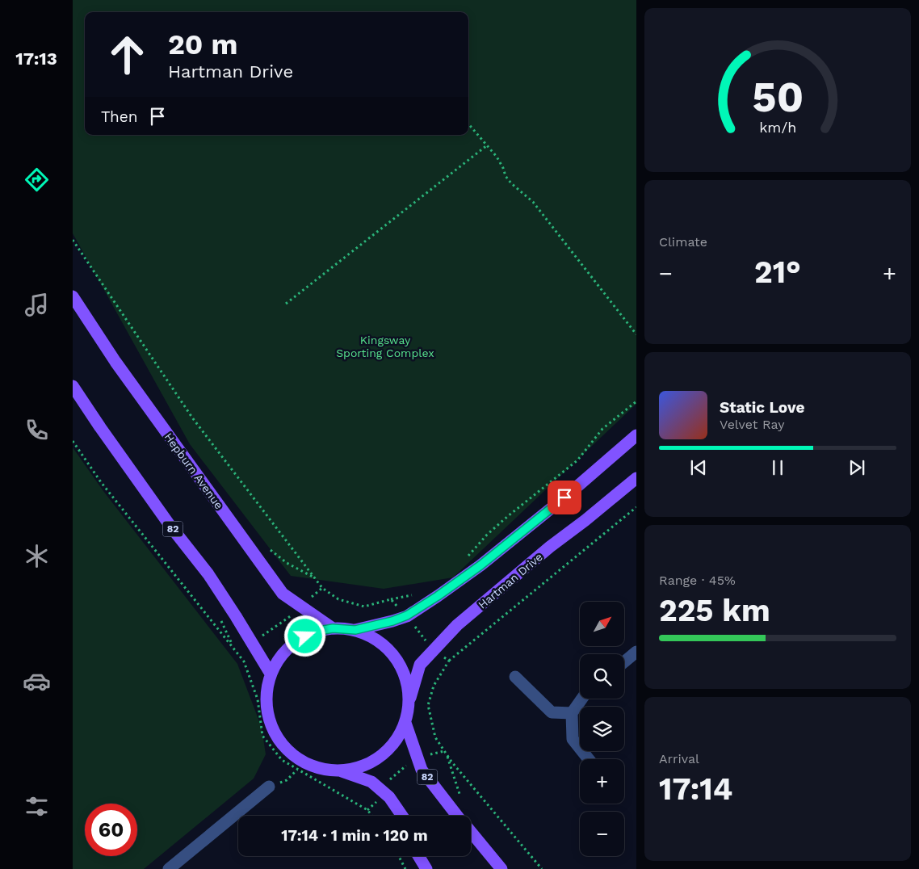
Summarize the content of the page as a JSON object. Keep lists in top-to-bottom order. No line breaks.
{"streets":{"main road":["Hepburn Avenue","82","Hartman Drive"]},"crossings":[["Hepburn Avenue","82"],["Hepburn Avenue","Hartman Drive"],["82","Hartman Drive"]],"parks":["Kingsway Sporting Complex"],"north":"top right","page":{"tabs":"17:13","turn":["20 m","Hartman Drive"],"then":"Then","tile":["Climate",["Range · 45%","225 km"],["Arrival","17:14"]],"heat":["−","21°","+"],"song":["Static Love","Velvet Ray"],"map_buttons":["+","−"],"limit":"60","trip":"17:14 · 1 min · 120 m","gauge":["50","km/h"]}}
